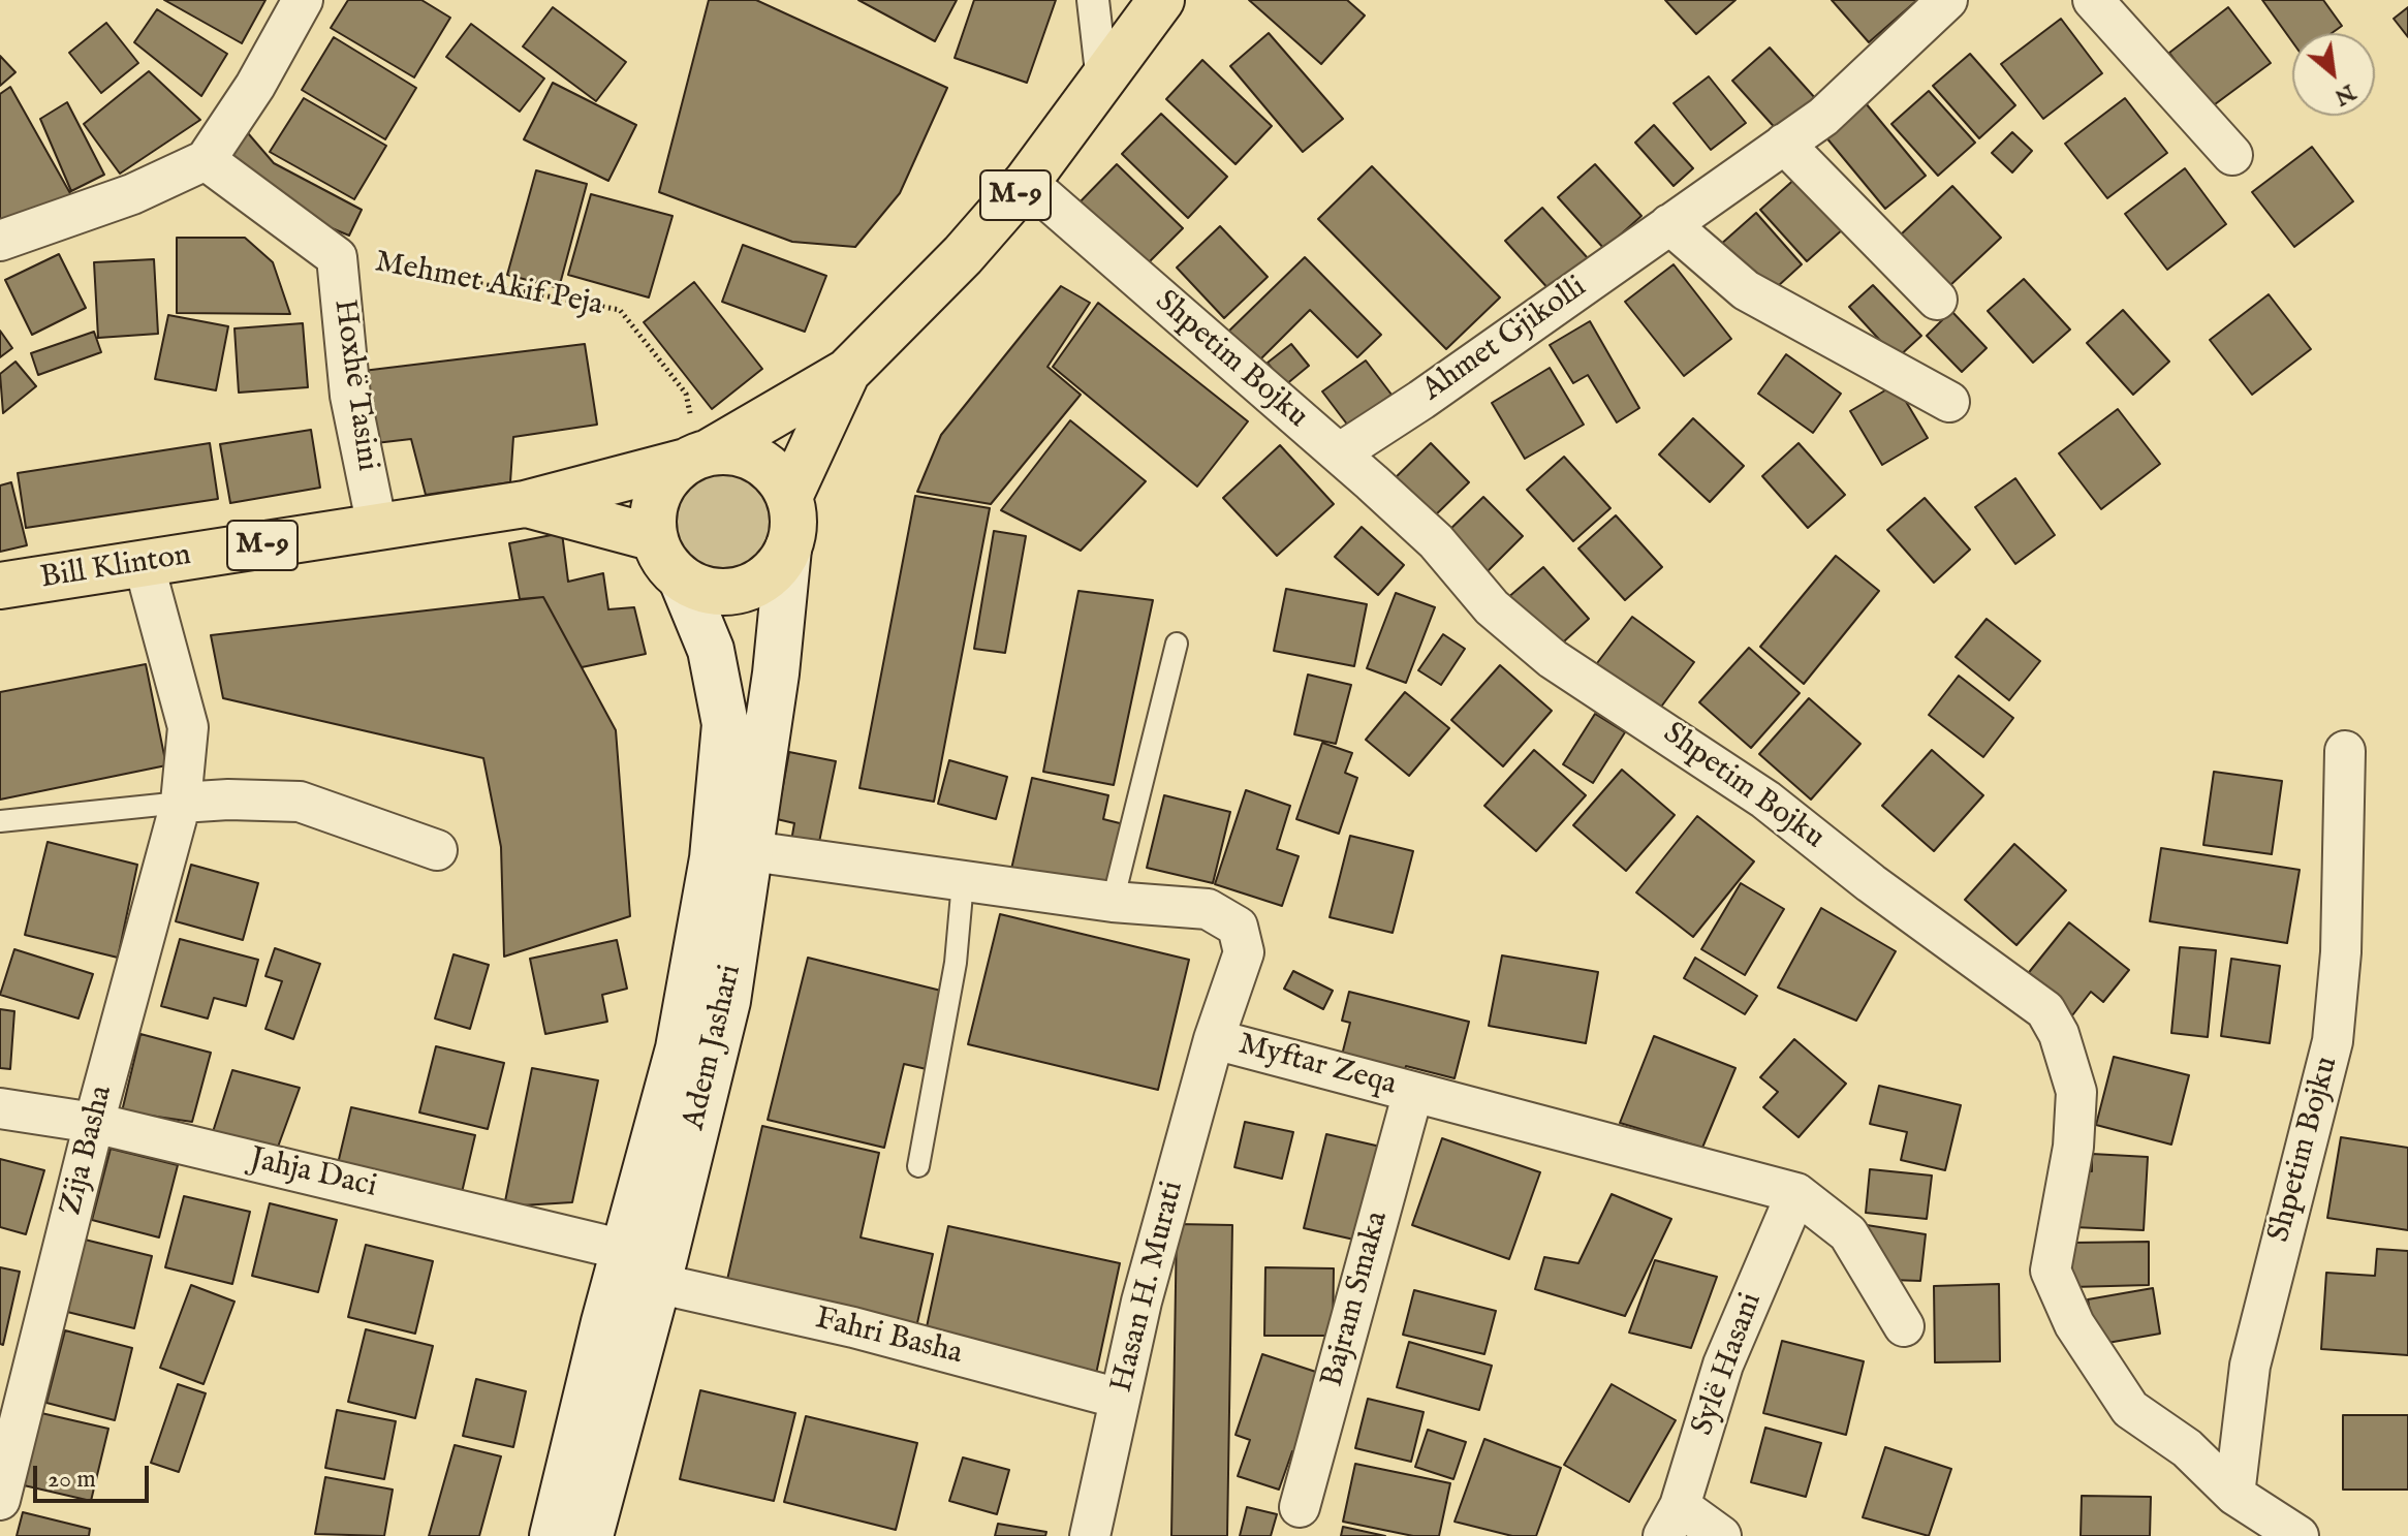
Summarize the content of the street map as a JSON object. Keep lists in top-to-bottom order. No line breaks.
{"streets":{"main road":["M-9","Bill Klinton","Adem Jashari"],"street":["Ahmet Gjikolli","Shpetim Bojku","Hoxhë Tasini","Myftar Zeqa","Zija Basha","Jahja Daci","Hasan H. Murati","Bajram Smaka","Fahri Basha","Sylë Hasani"],"path":["Mehmet Akif Peja"]},"crossings":[["M-9","Mehmet Akif Peja"],["M-9","Shpetim Bojku"],["M-9","Bill Klinton"],["M-9","Adem Jashari"],["Mehmet Akif Peja","Hoxhë Tasini"],["Mehmet Akif Peja","Bill Klinton"],["Mehmet Akif Peja","Adem Jashari"],["Ahmet Gjikolli","Shpetim Bojku"],["Hoxhë Tasini","Bill Klinton"],["Bill Klinton","Adem Jashari"],["Bill Klinton","Zija Basha"],["Adem Jashari","Myftar Zeqa"],["Adem Jashari","Jahja Daci"],["Adem Jashari","Fahri Basha"],["Myftar Zeqa","Hasan H. Murati"],["Myftar Zeqa","Bajram Smaka"],["Myftar Zeqa","Sylë Hasani"],["Zija Basha","Jahja Daci"],["Hasan H. Murati","Fahri Basha"]],"scale_bar":"20 m","north":"bottom right"}
